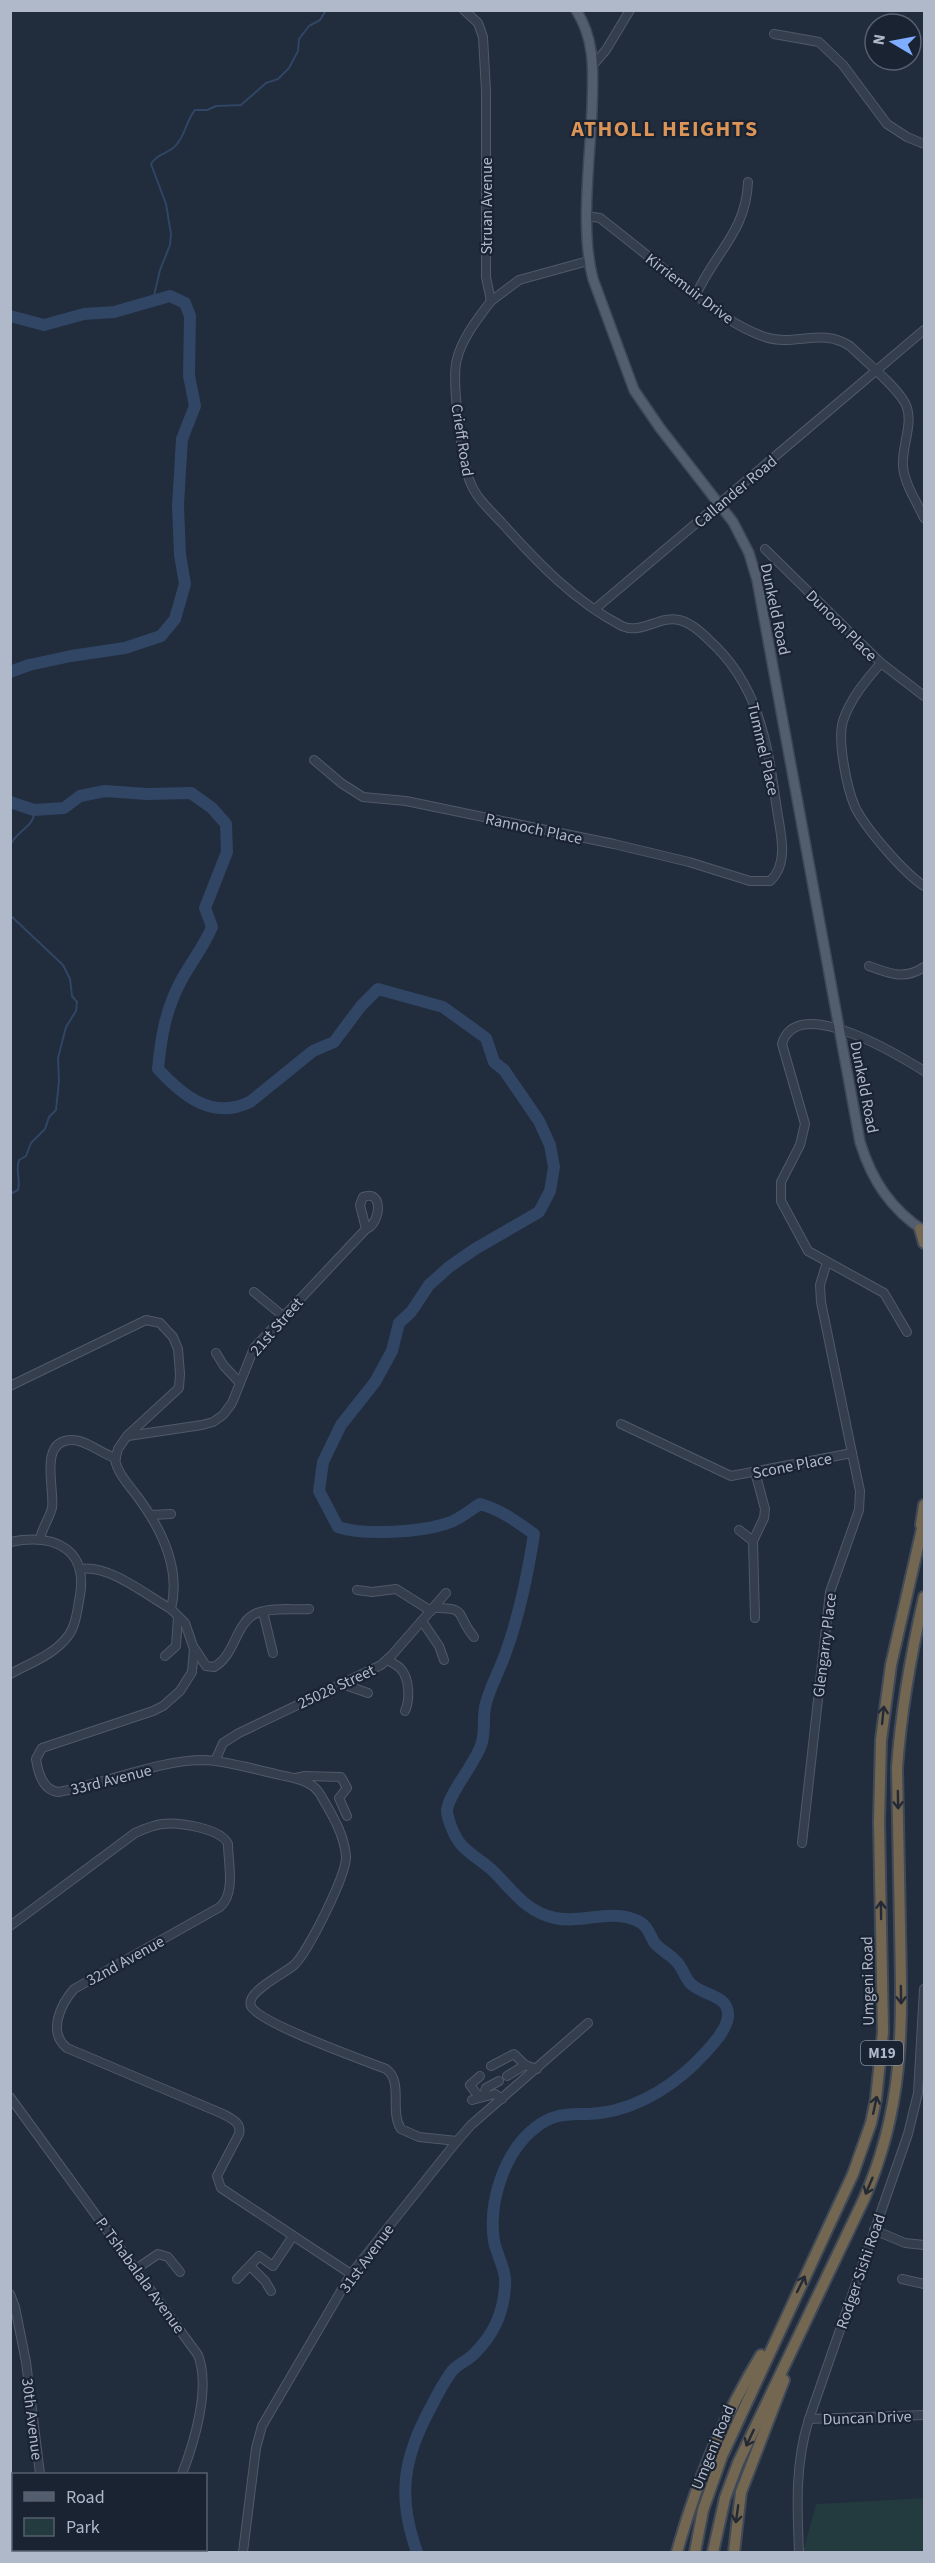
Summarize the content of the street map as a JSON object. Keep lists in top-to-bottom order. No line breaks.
{"streets":{"highway":["Umgeni Road","M19"],"main road":["Dunkeld Road"],"street":["Struan Avenue","Kirriemuir Drive","Crieff Road","Callander Road","Dunoon Place","Tummel Place","Rannoch Place","21st Street","Scone Place","Glengarry Place","25028 Street","33rd Avenue","32nd Avenue","31st Avenue","Rodger Sishi Road","P. Tshabalala Avenue","Duncan Drive","30th Avenue"]},"crossings":[["Struan Avenue","Crieff Road"],["Kirriemuir Drive","Callander Road"],["Kirriemuir Drive","Dunkeld Road"],["Crieff Road","Callander Road"],["Crieff Road","Tummel Place"],["Callander Road","Dunkeld Road"],["Callander Road","Tummel Place"],["Tummel Place","Rannoch Place"],["Scone Place","Glengarry Place"],["25028 Street","33rd Avenue"],["33rd Avenue","31st Avenue"],["32nd Avenue","31st Avenue"],["Rodger Sishi Road","Duncan Drive"]],"districts":["ATHOLL HEIGHTS"],"legend":["Road","Park"],"north":"left"}
